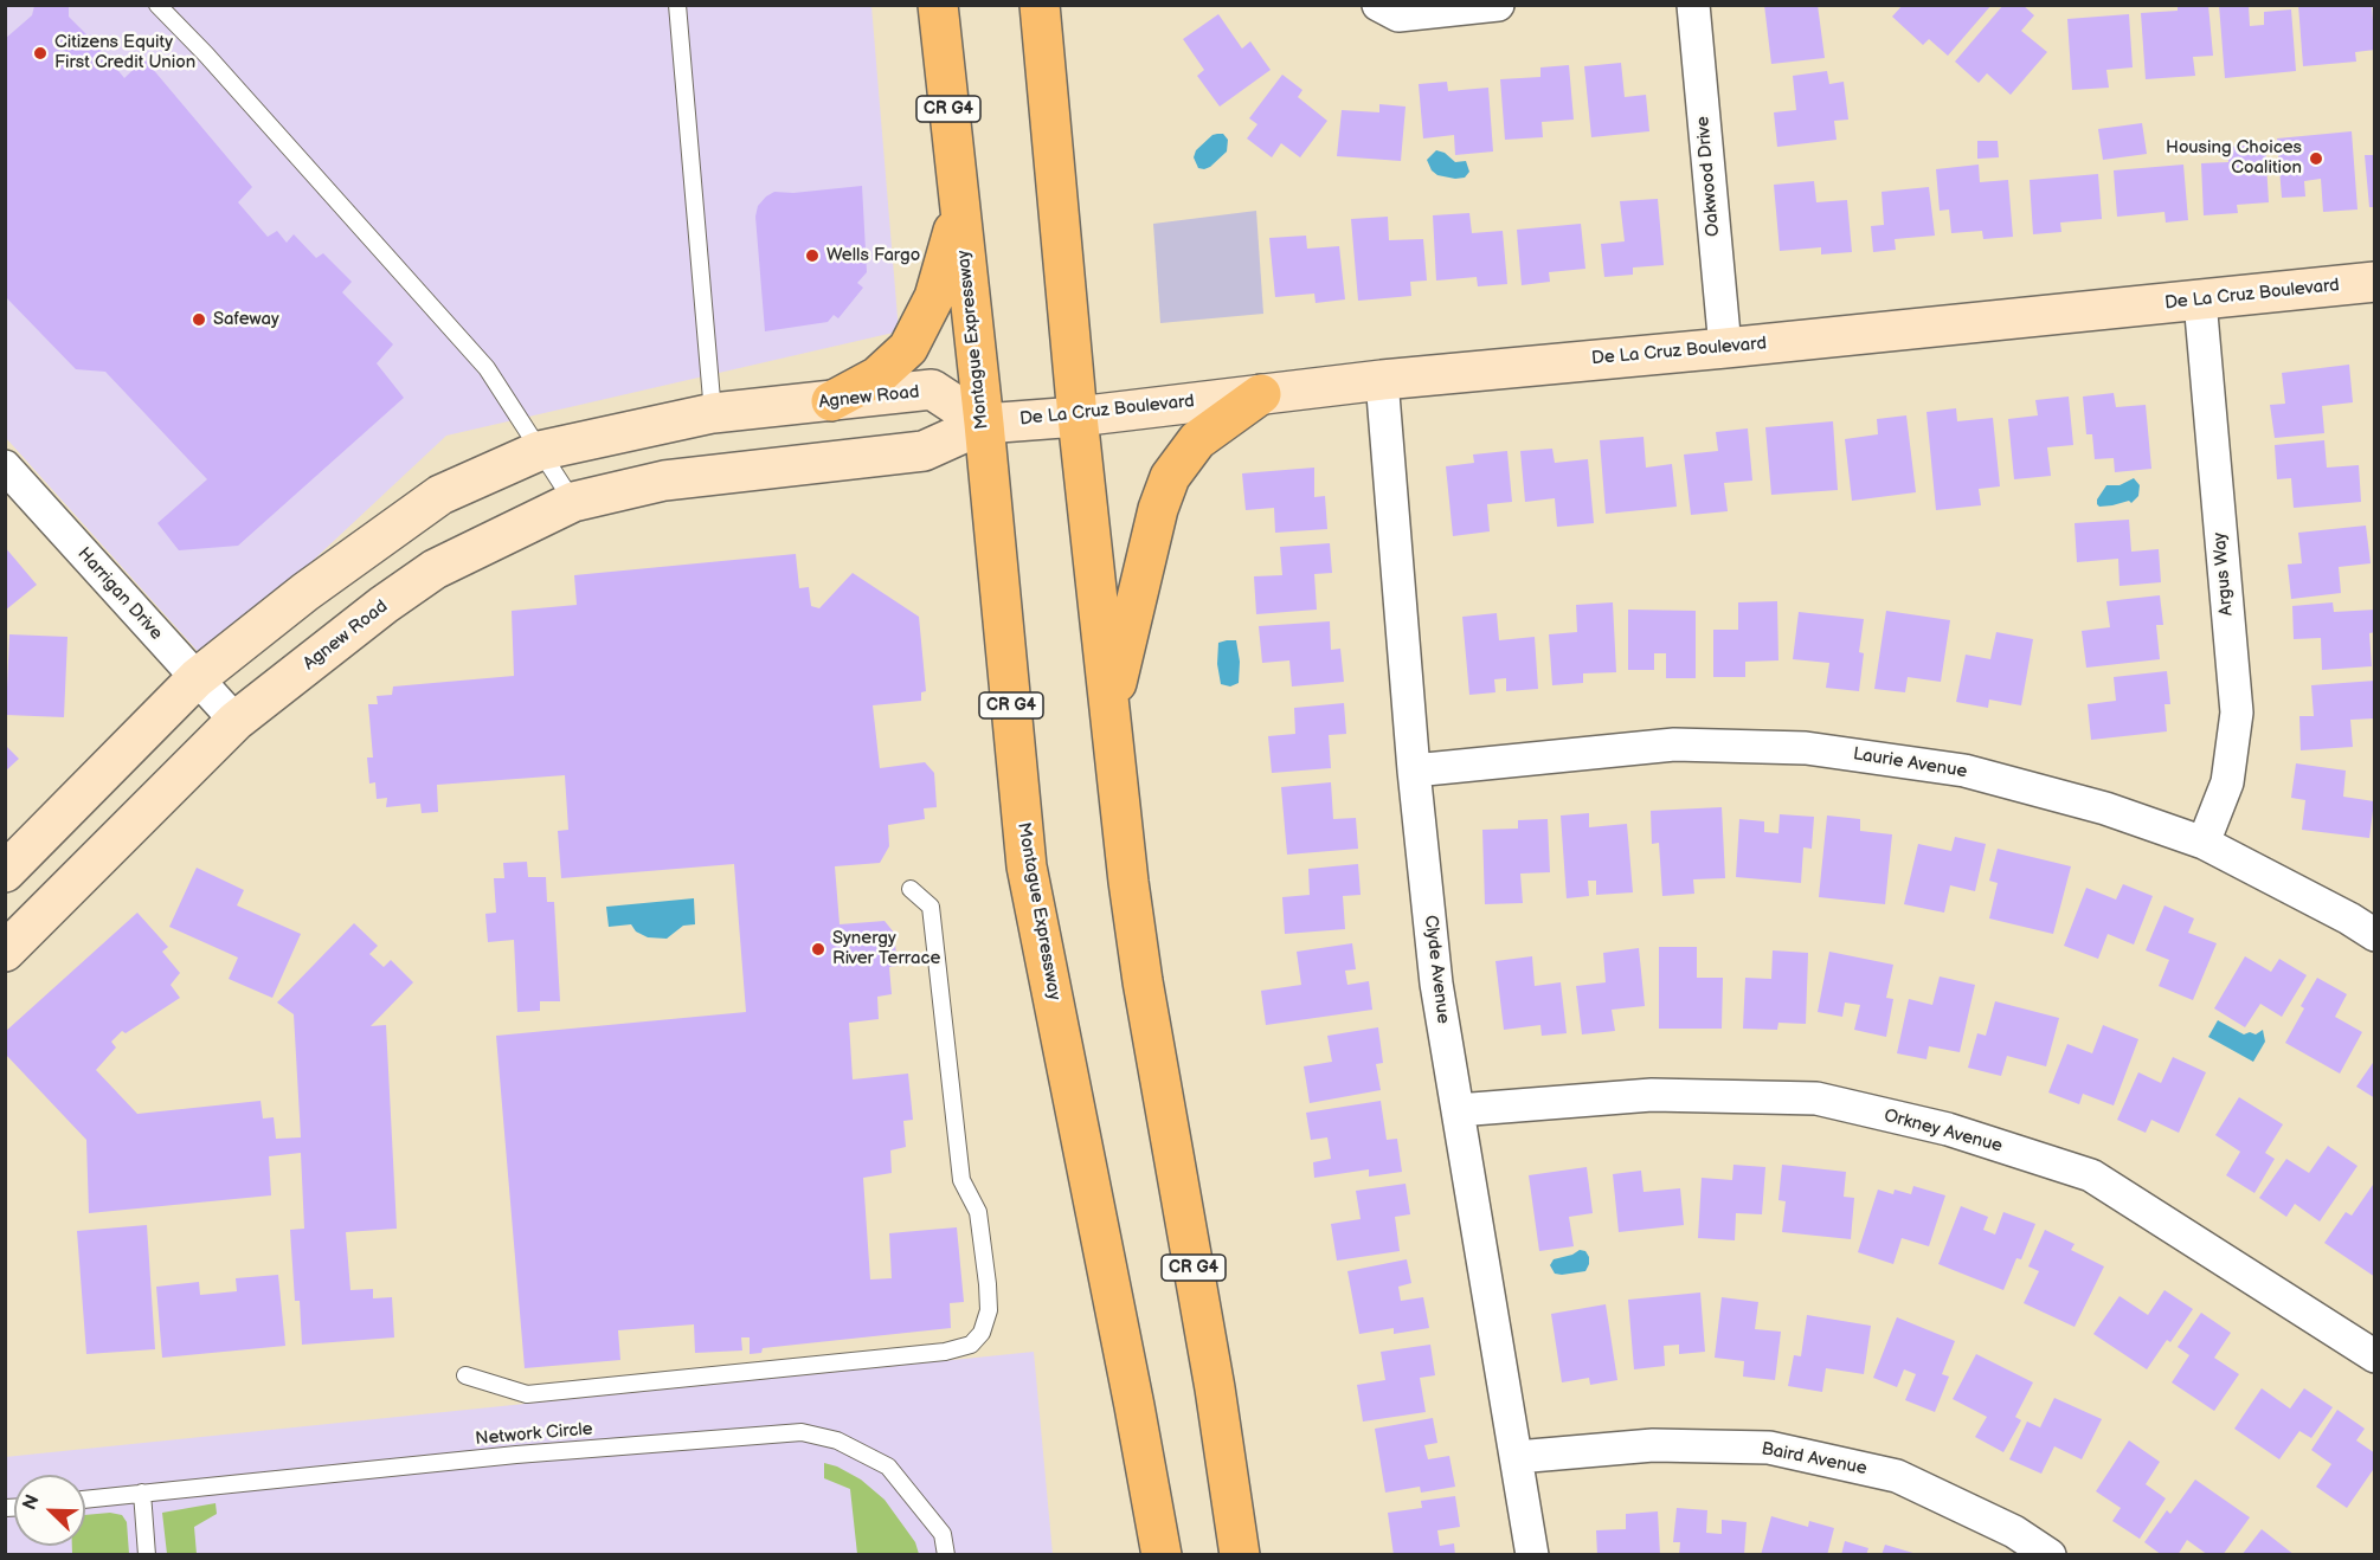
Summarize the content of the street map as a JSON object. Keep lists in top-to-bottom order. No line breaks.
{"streets":{"highway":["CR G4","Montague Expressway"],"main road":["De La Cruz Boulevard","Agnew Road"],"street":["Oakwood Drive","Argus Way","Harrigan Drive","Laurie Avenue","Clyde Avenue","Orkney Avenue","Baird Avenue"],"lane":["Network Circle"]},"crossings":[["CR G4","De La Cruz Boulevard"],["Oakwood Drive","De La Cruz Boulevard"],["De La Cruz Boulevard","Montague Expressway"],["De La Cruz Boulevard","Agnew Road"],["De La Cruz Boulevard","Argus Way"],["De La Cruz Boulevard","Clyde Avenue"],["Montague Expressway","Agnew Road"],["Agnew Road","Harrigan Drive"],["Argus Way","Laurie Avenue"],["Laurie Avenue","Clyde Avenue"],["Clyde Avenue","Orkney Avenue"],["Clyde Avenue","Baird Avenue"]],"places":["Citizens Equity First Credit Union","Housing Choices Coalition","Wells Fargo","Safeway","Synergy River Terrace"],"north":"top left"}
